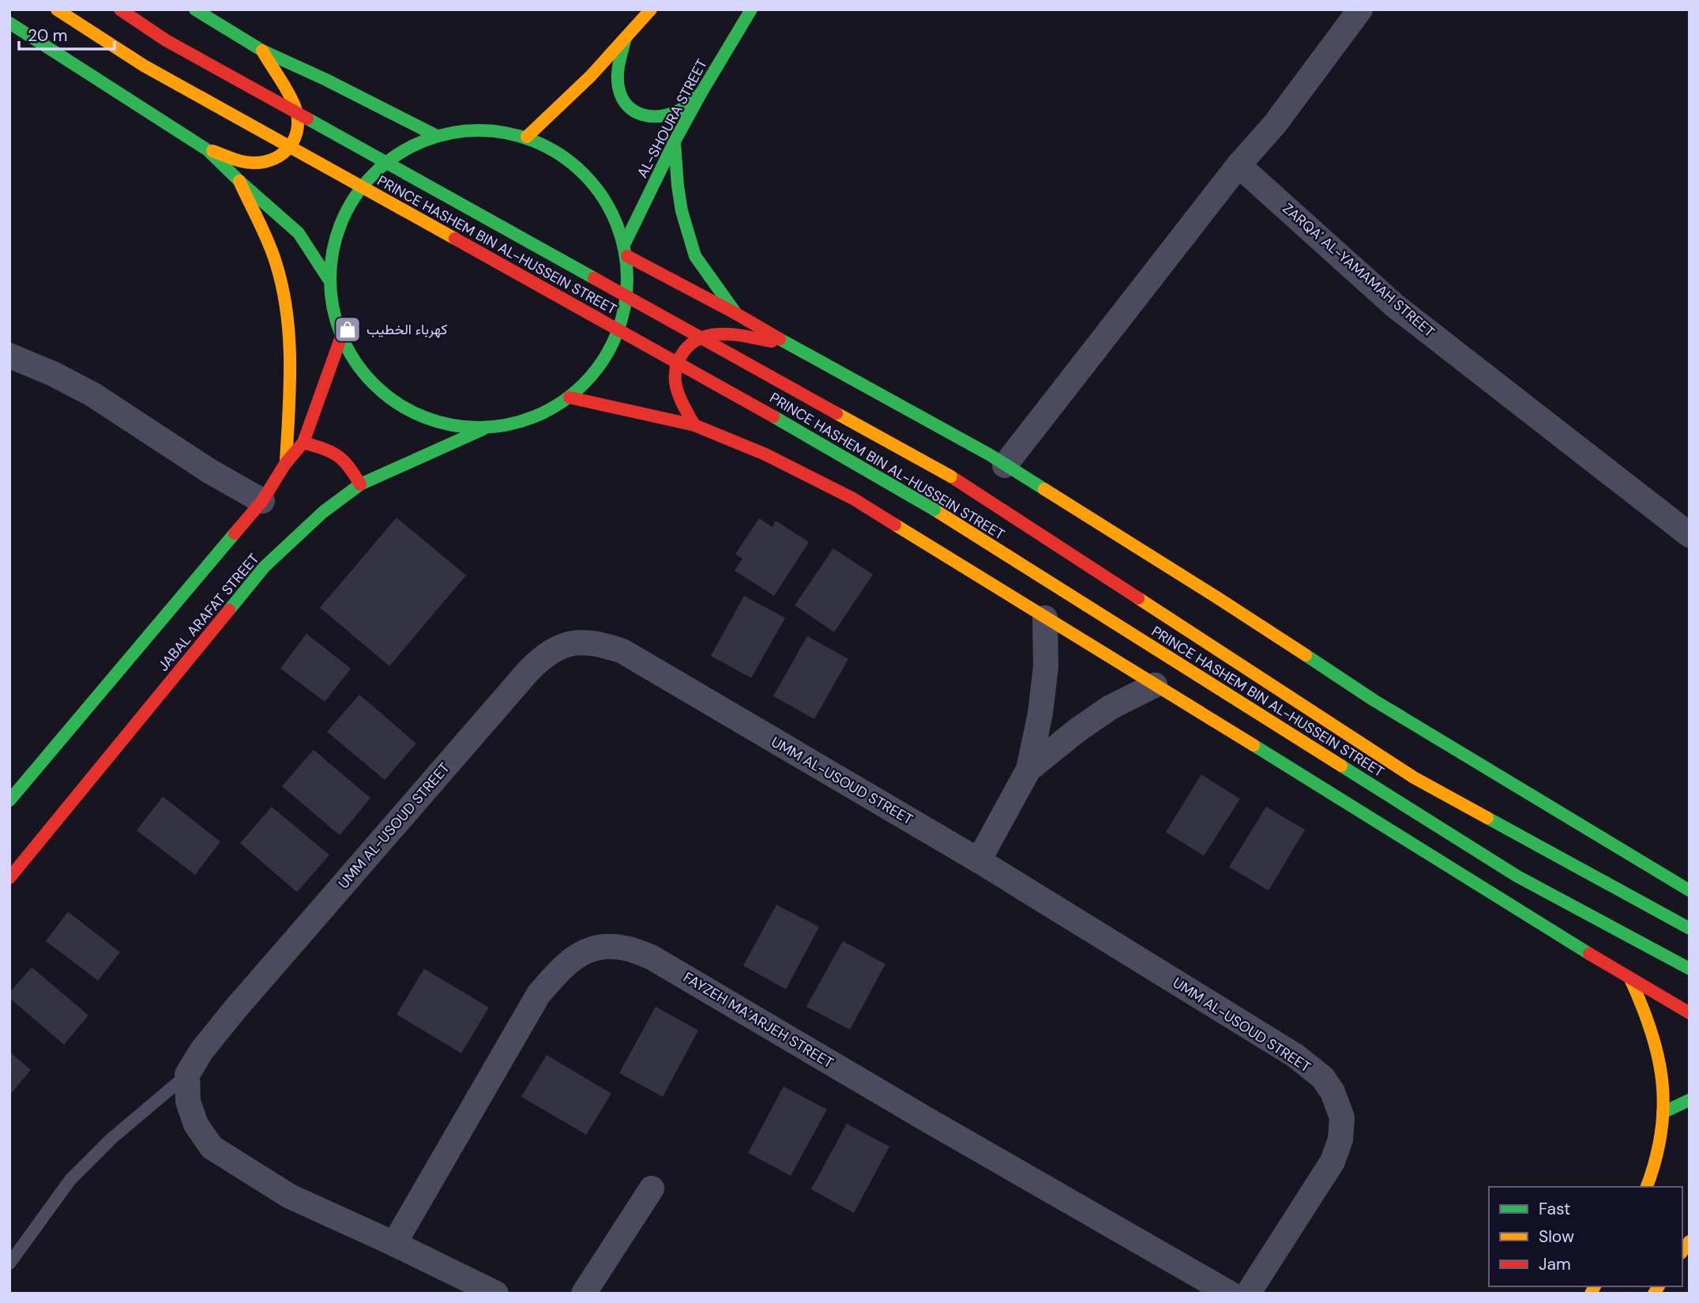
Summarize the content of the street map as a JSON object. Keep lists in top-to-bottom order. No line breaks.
{"streets":{"main road":["AL-SHOURA STREET","PRINCE HASHEM BIN AL-HUSSEIN STREET","JABAL ARAFAT STREET"],"street":["ZARQA' AL-YAMAMAH STREET","UMM AL-USOUD STREET","FAYZEH MA’ARJEH STREET"]},"places":{"shop":["كهرباء الخطيب"]},"legend":["Fast","Slow","Jam"],"scale_bar":"20 m"}
